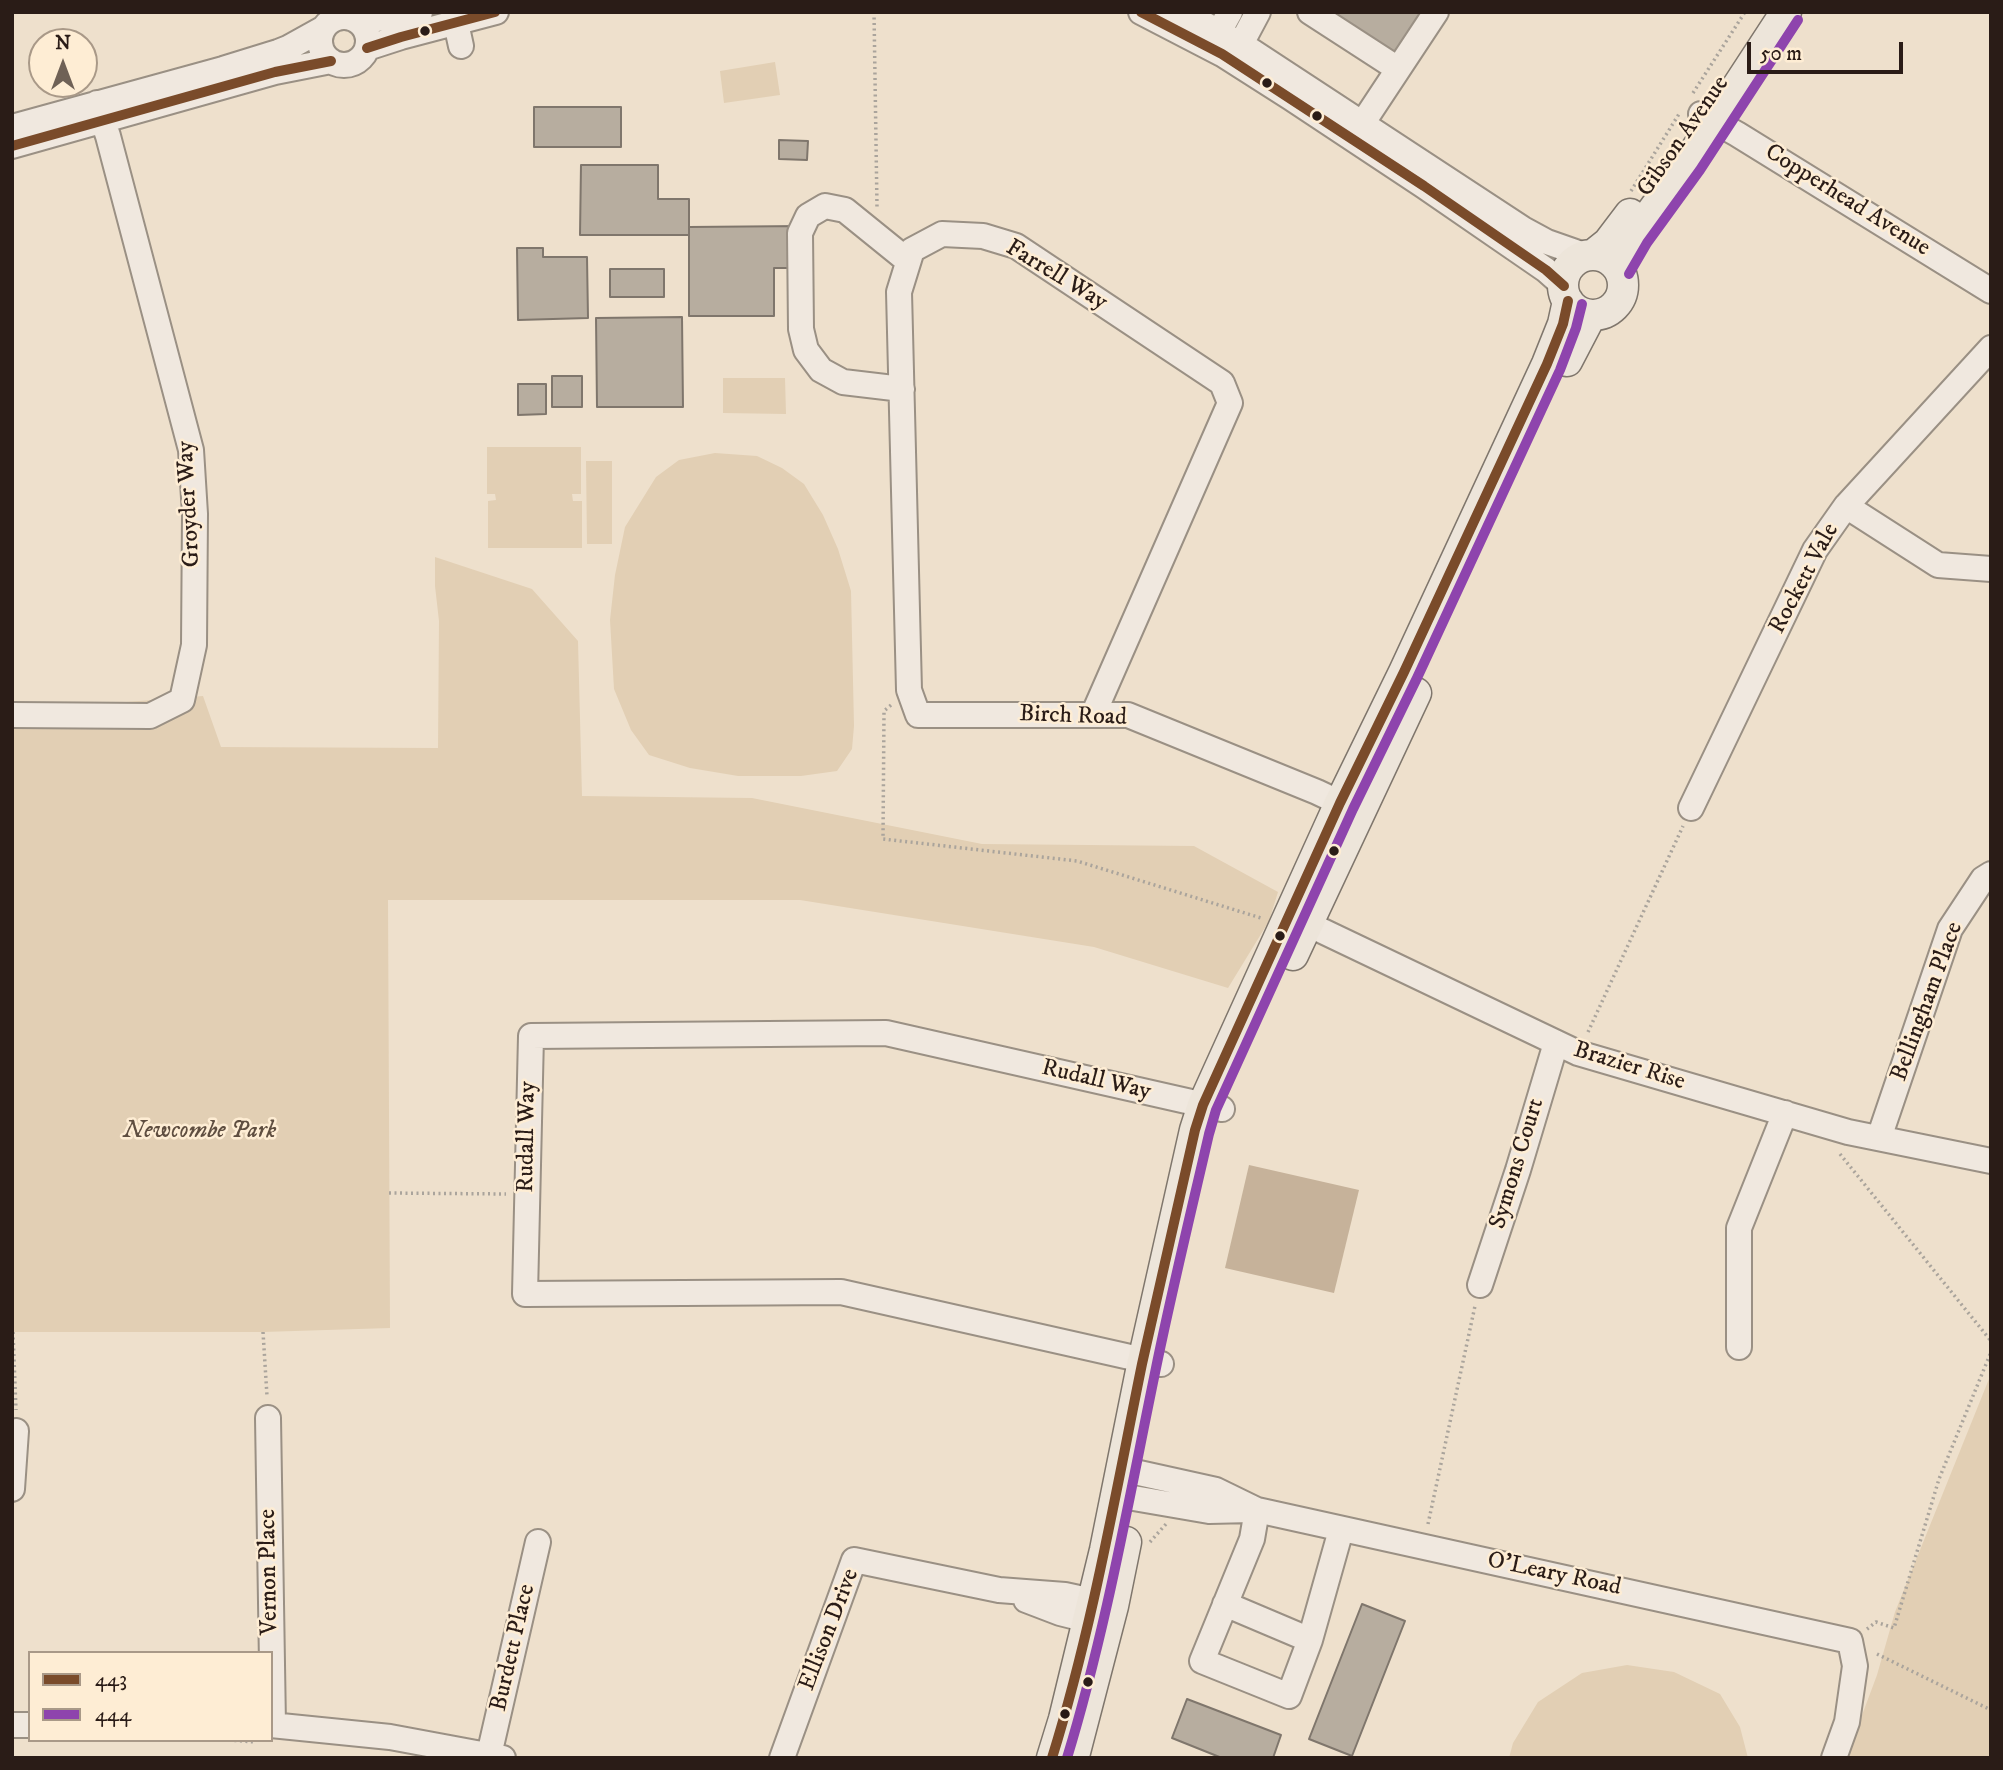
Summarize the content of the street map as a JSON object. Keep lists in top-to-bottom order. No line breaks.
{"streets":{"main road":["Gibson Avenue"],"street":["Copperhead Avenue","Farrell Way","Groyder Way","Rockett Vale","Birch Road","Bellingham Place","Brazier Rise","Rudall Way","Symons Court","Vernon Place","O'Leary Road","Ellison Drive","Burdett Place"]},"crossings":[["Gibson Avenue","Copperhead Avenue"],["Farrell Way","Birch Road"],["Bellingham Place","Brazier Rise"],["Brazier Rise","Symons Court"]],"parks":["Newcombe Park"],"lines":["transit line 443","transit line 444"],"legend":["443","444"],"scale_bar":"50 m","north":"top"}
